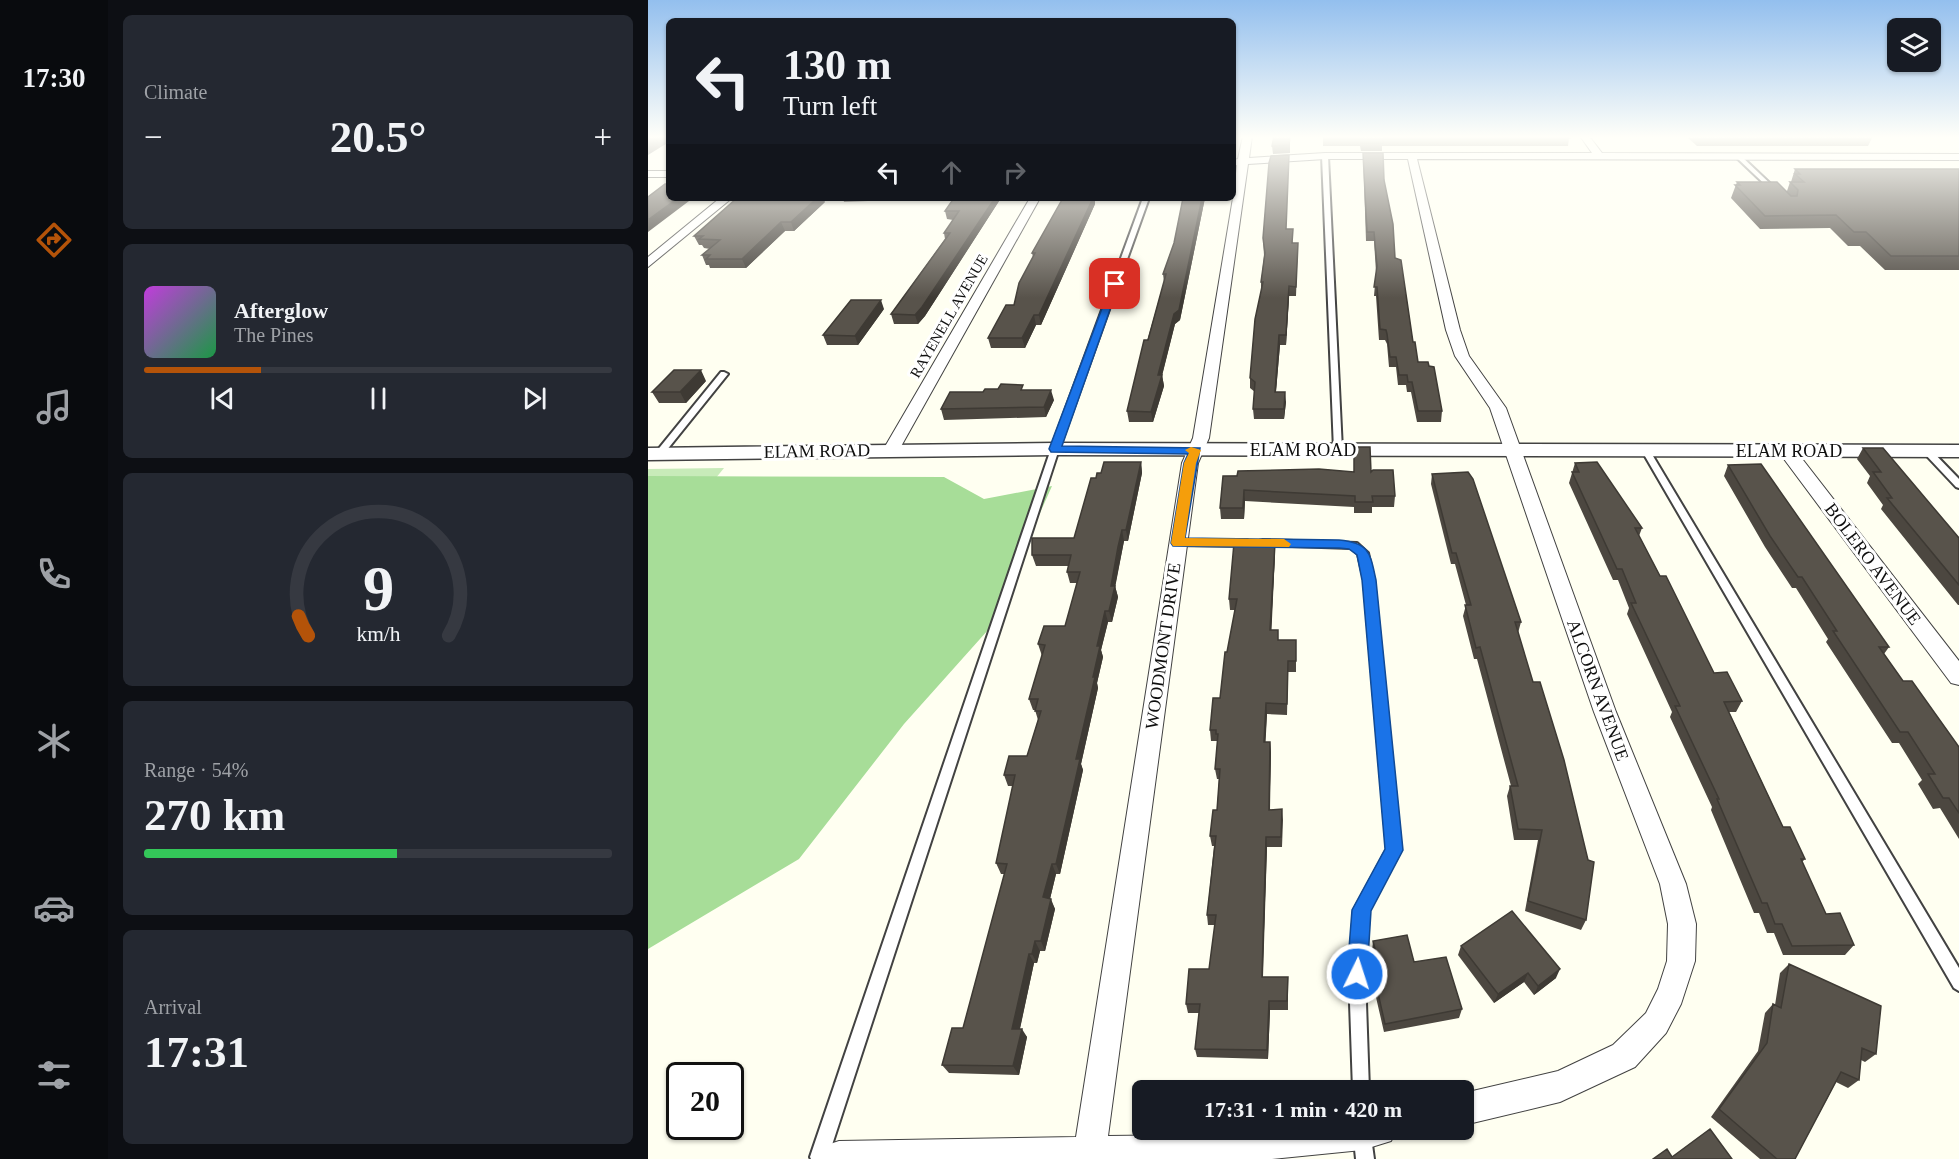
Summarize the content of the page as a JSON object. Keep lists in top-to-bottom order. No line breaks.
{"streets":{"street":["RAYENELL AVENUE","ELAM ROAD","BOLERO AVENUE","WOODMONT DRIVE","ALCORN AVENUE"]},"crossings":[["RAYENELL AVENUE","ELAM ROAD"],["ELAM ROAD","BOLERO AVENUE"],["ELAM ROAD","WOODMONT DRIVE"],["ELAM ROAD","ALCORN AVENUE"]],"page":{"tabs":"17:30","tile":["Climate",["Range · 54%","270 km"],["Arrival","17:31"]],"turn":["130 m","Turn left"],"heat":["−","20.5°","+"],"song":["Afterglow","The Pines"],"limit":"20","trip":"17:31 · 1 min · 420 m","gauge":["9","km/h"]}}
